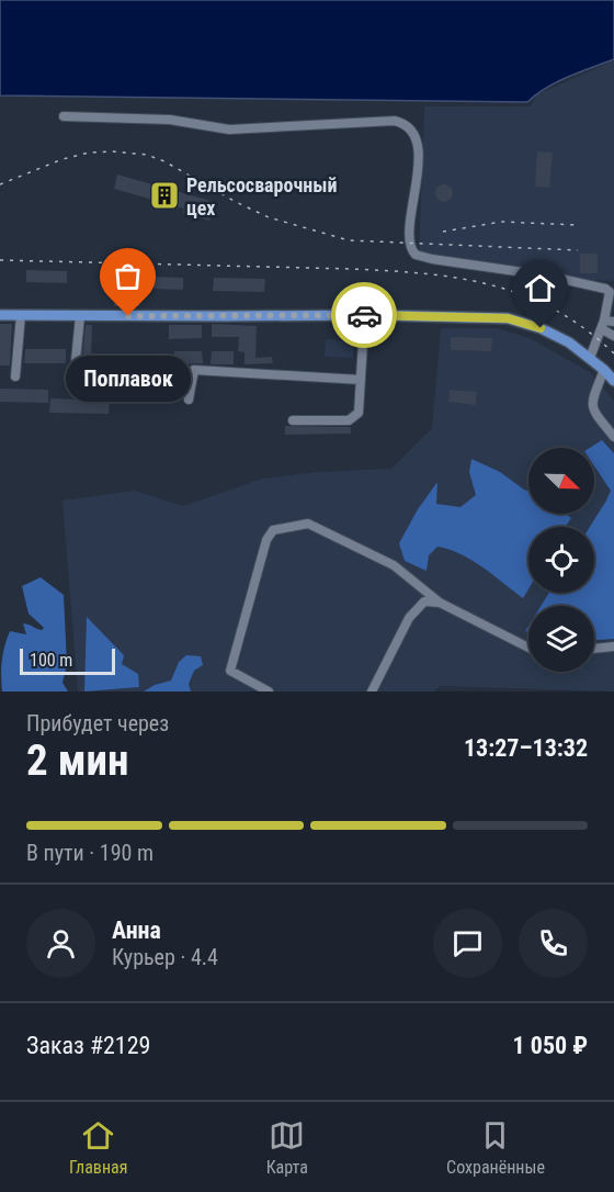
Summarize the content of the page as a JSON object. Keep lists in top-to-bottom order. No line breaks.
{"places":{"building":["Рельсосварочный цех"],"other":["Поплавок"]},"scale_bar":"100 m","north":"bottom right","page":{"bubble":"Поплавок","scale":"100 m","heading":["2 мин","Прибудет через","13:27–13:32"],"panel":["Анна","Курьер · 4.4","Заказ #2129","1 050 ₽"],"bar":"В пути · 190 m","tabs":["Главная","Карта","Сохранённые"]}}
